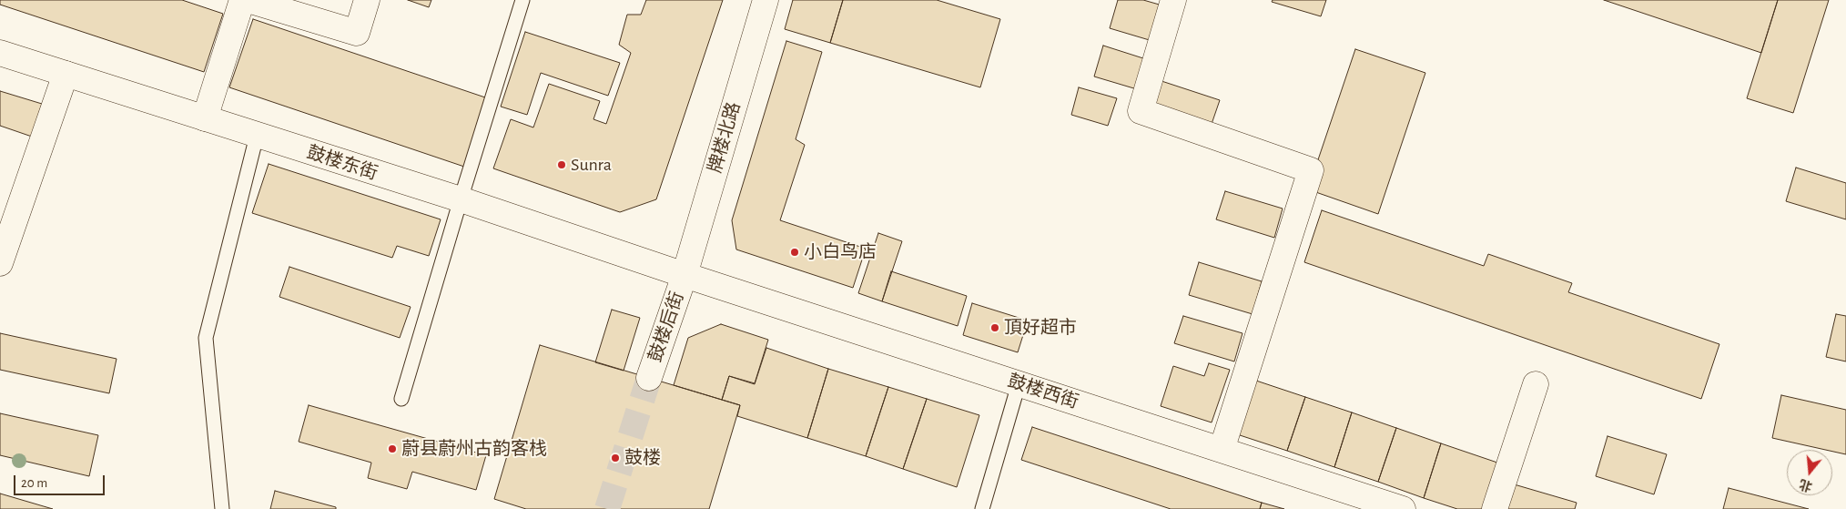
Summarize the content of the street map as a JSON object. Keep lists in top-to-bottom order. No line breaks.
{"streets":{"street":["牌楼北路","鼓楼东街","鼓楼后街","鼓楼西街"]},"crossings":[["牌楼北路","鼓楼东街"],["牌楼北路","鼓楼后街"],["牌楼北路","鼓楼西街"],["鼓楼东街","鼓楼后街"],["鼓楼东街","鼓楼西街"],["鼓楼后街","鼓楼西街"]],"places":["Sunra","小白鸟店","頂好超市","蔚县蔚州古韵客栈","鼓楼"],"scale_bar":"20 m","north":"bottom"}
